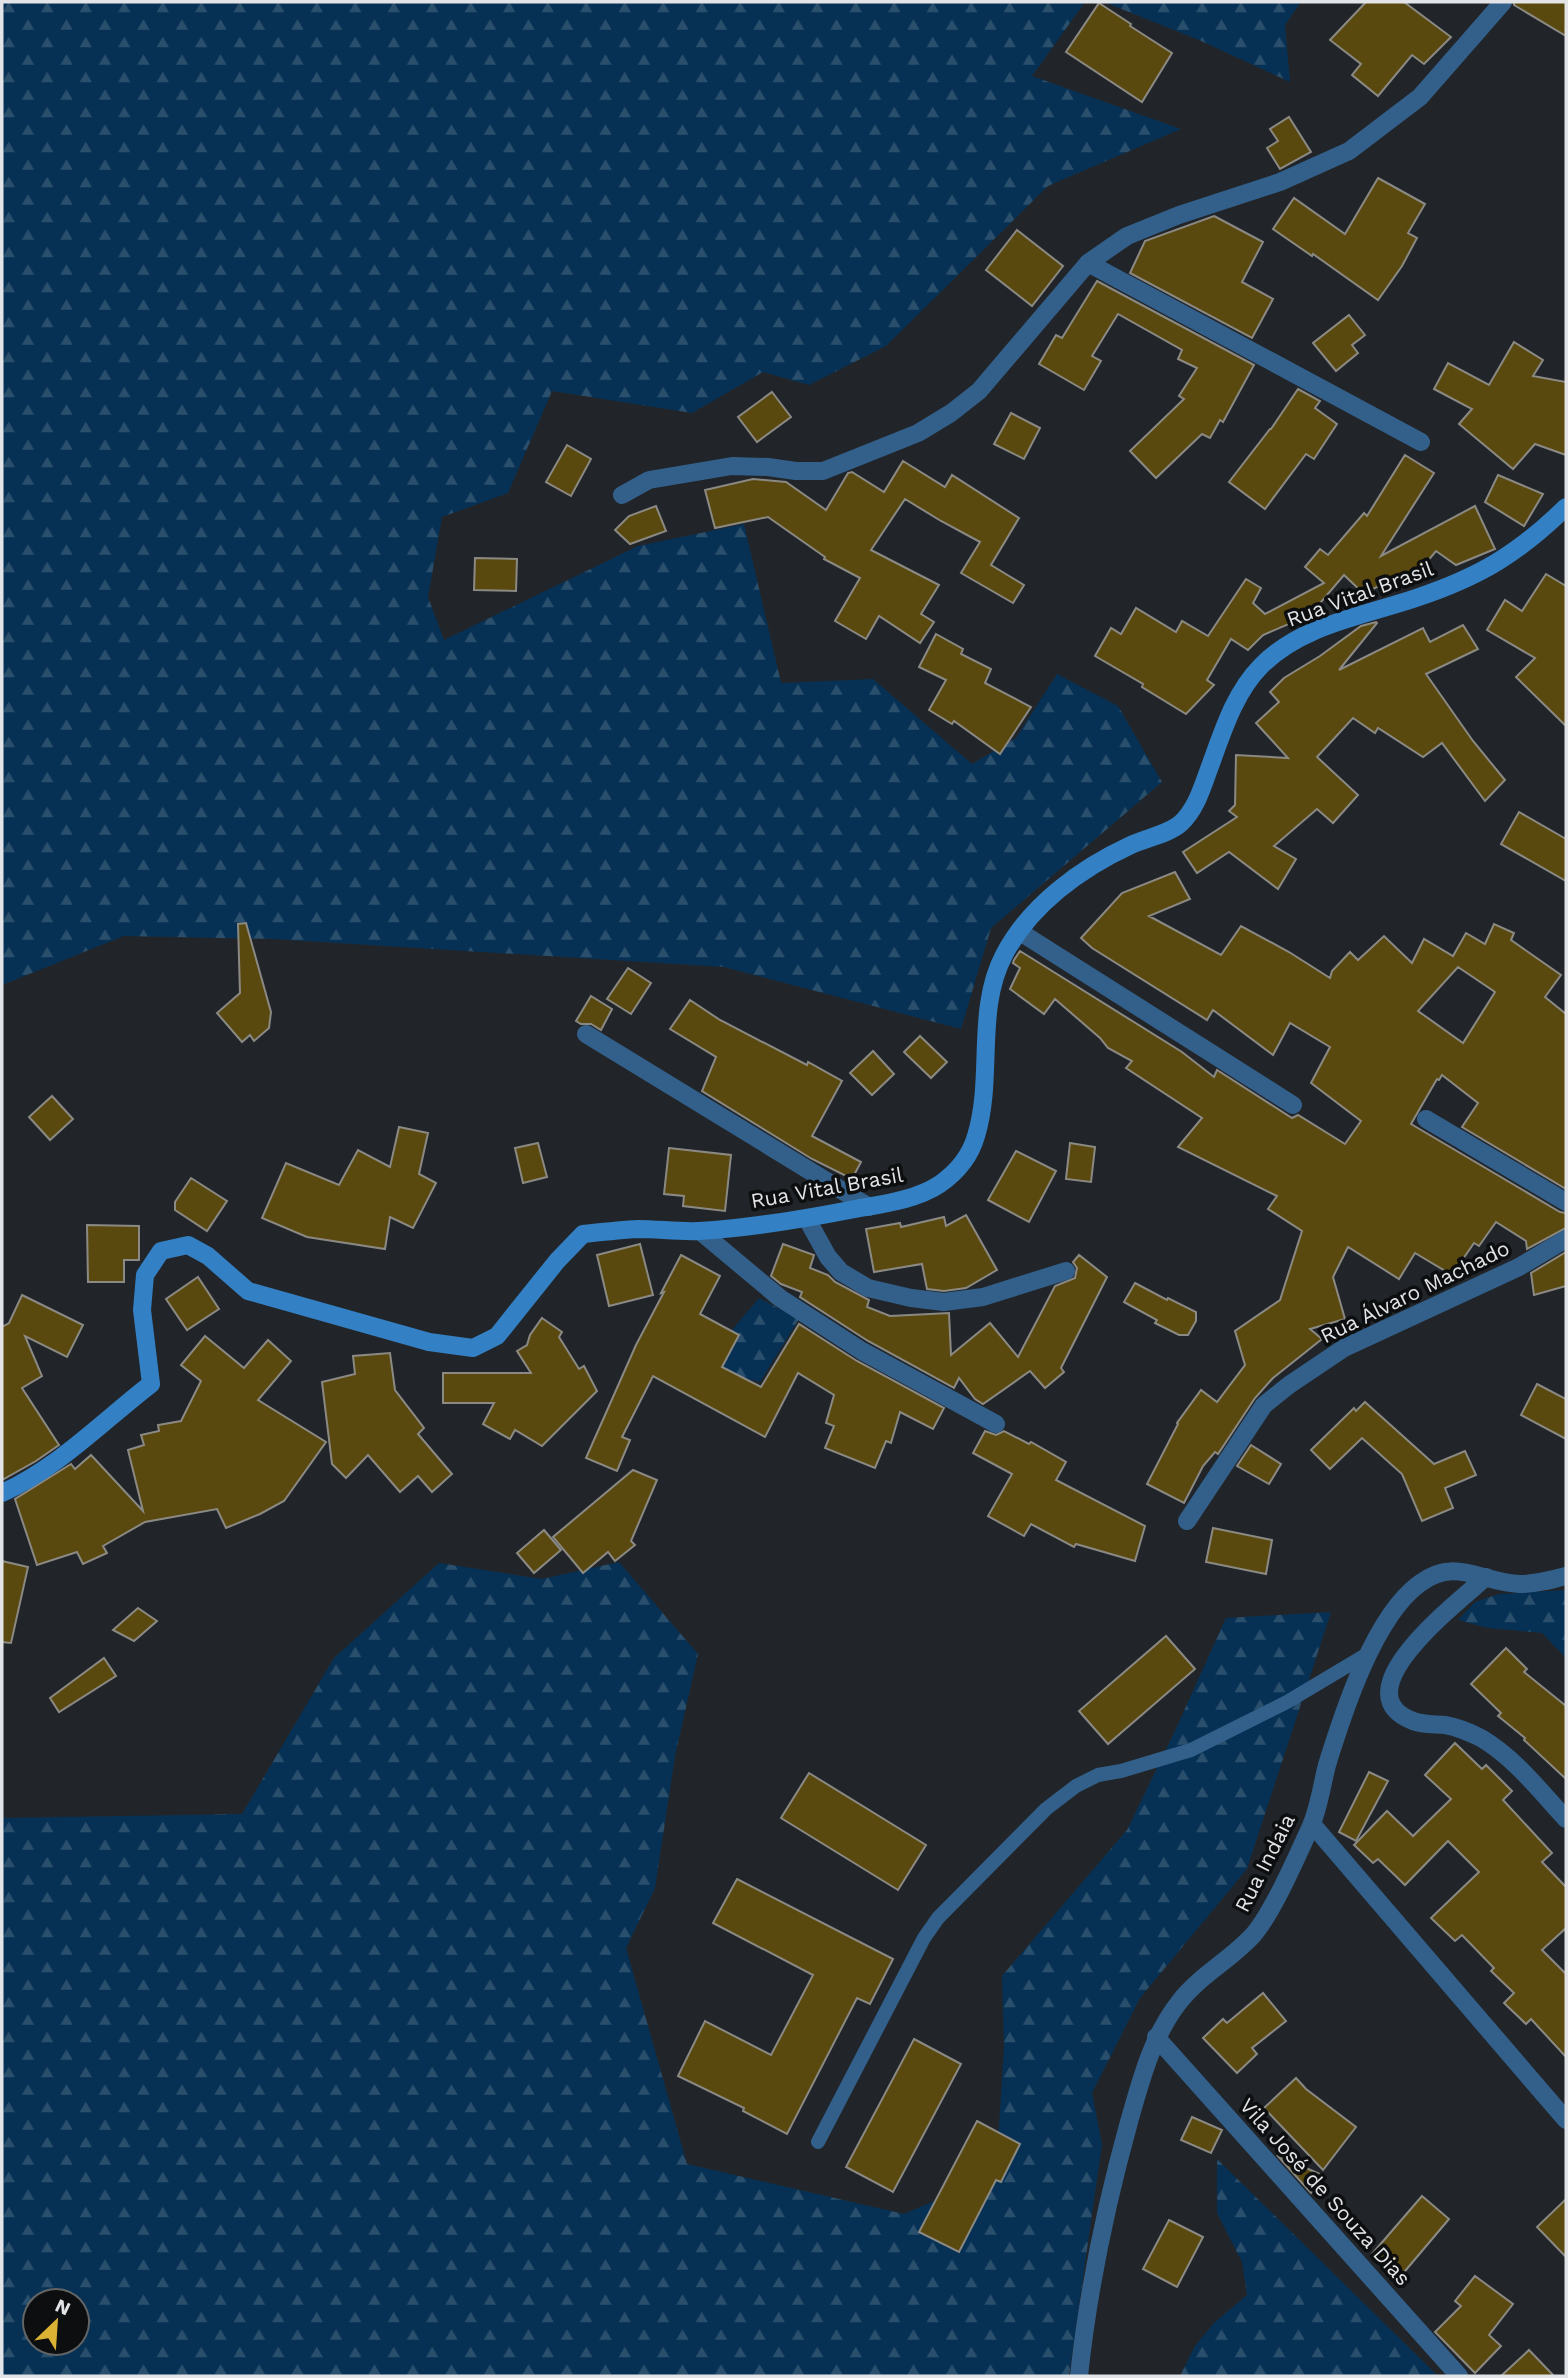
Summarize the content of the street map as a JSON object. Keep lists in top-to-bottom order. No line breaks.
{"streets":{"street":["Rua Vital Brasil","Rua Álvaro Machado","Rua Indaia","Vila José de Souza Dias"]},"crossings":[["Rua Indaia","Vila José de Souza Dias"]],"north":"top right"}
